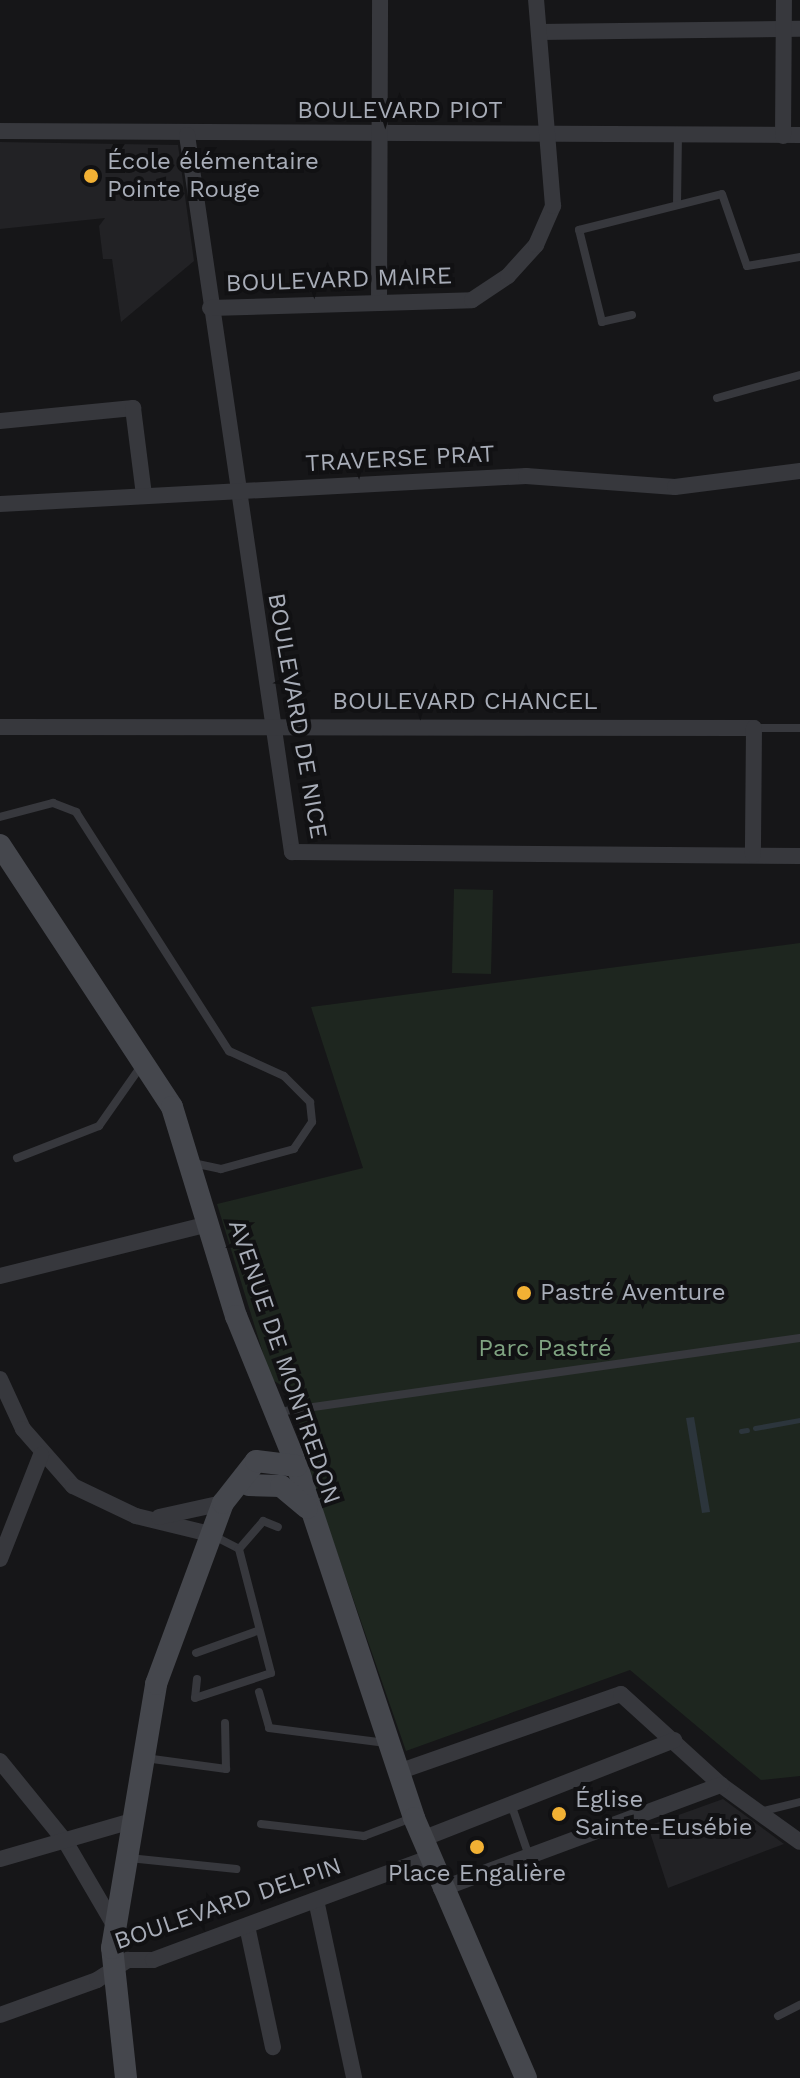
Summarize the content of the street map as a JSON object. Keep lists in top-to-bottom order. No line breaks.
{"streets":{"street":["BOULEVARD PIOT","BOULEVARD MAIRE","TRAVERSE PRAT","BOULEVARD CHANCEL","BOULEVARD DE NICE","AVENUE DE MONTREDON","BOULEVARD DELPIN"]},"crossings":[["BOULEVARD PIOT","BOULEVARD MAIRE"],["BOULEVARD PIOT","BOULEVARD DE NICE"],["BOULEVARD MAIRE","BOULEVARD DE NICE"],["TRAVERSE PRAT","BOULEVARD DE NICE"],["BOULEVARD CHANCEL","BOULEVARD DE NICE"],["AVENUE DE MONTREDON","BOULEVARD DELPIN"]],"parks":["Parc Pastré"],"places":["École élémentaire Pointe Rouge","Pastré Aventure","Église Sainte-Eusébie","Place Engalière"]}
